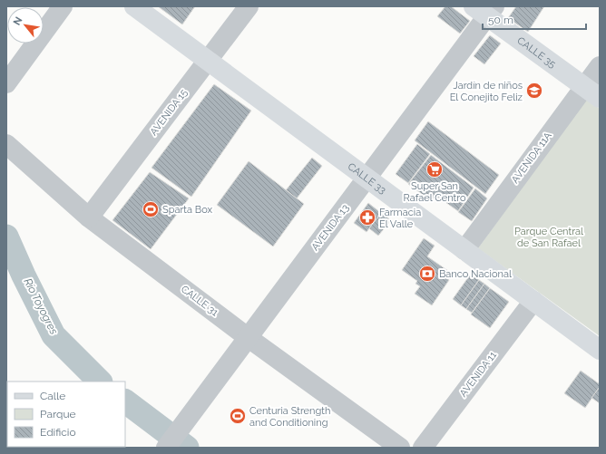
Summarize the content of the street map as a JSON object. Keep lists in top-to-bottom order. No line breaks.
{"streets":{"main road":["CALLE 35","CALLE 33"],"street":["AVENIDA 15","AVENIDA 11A","AVENIDA 13","CALLE 31","AVENIDA 11"]},"crossings":[["CALLE 35","AVENIDA 11A"],["CALLE 35","AVENIDA 13"],["AVENIDA 15","CALLE 33"],["AVENIDA 15","CALLE 31"],["AVENIDA 11A","CALLE 33"],["CALLE 33","AVENIDA 13"],["CALLE 33","AVENIDA 11"],["AVENIDA 13","CALLE 31"]],"water":["Río Toyogres"],"parks":["Parque Central de San Rafael"],"places":{"school or university":["Jardín de niños El Conejito Feliz"],"supermarket":["Super San Rafael Centro"],"sports":["Sparta Box","Centuria Strength and Conditioning"],"pharmacy":["Farmacia El Valle"],"bank":["Banco Nacional"]},"legend":["Calle","Parque","Edificio"],"scale_bar":"50 m","north":"top left"}
